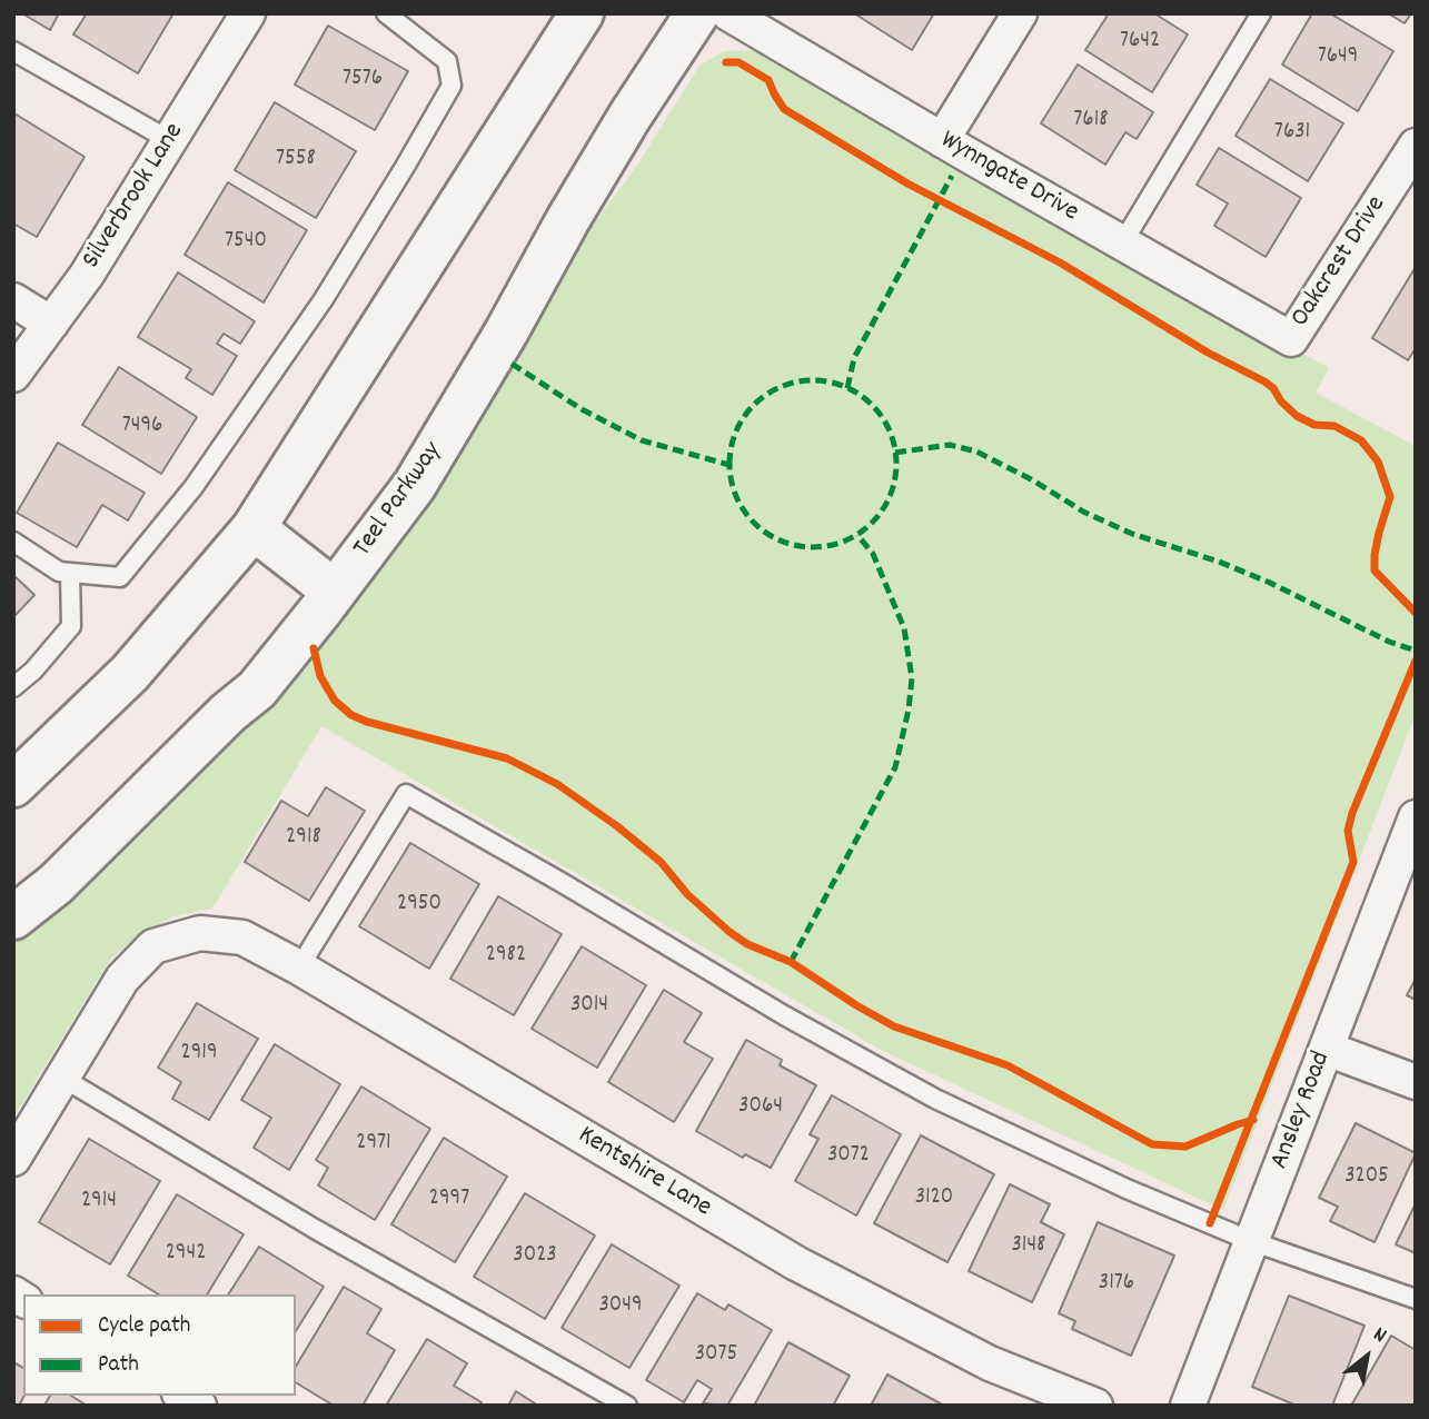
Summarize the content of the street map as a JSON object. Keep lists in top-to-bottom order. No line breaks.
{"streets":{"main road":["Teel Parkway"],"street":["Wynngate Drive","Silverbrook Lane","Oakcrest Drive","Ansley Road","Kentshire Lane"]},"crossings":[["Wynngate Drive","Oakcrest Drive"]],"house_numbers":["7642","7649","7576","7618","7631","7558","7540","7496","2918","2950","2982","3014","2919","3064","2971","3072","3205","3120","2997","2914","3148","2942","3023","3176","3049","3075"],"legend":["Cycle path","Path"],"north":"top right"}
